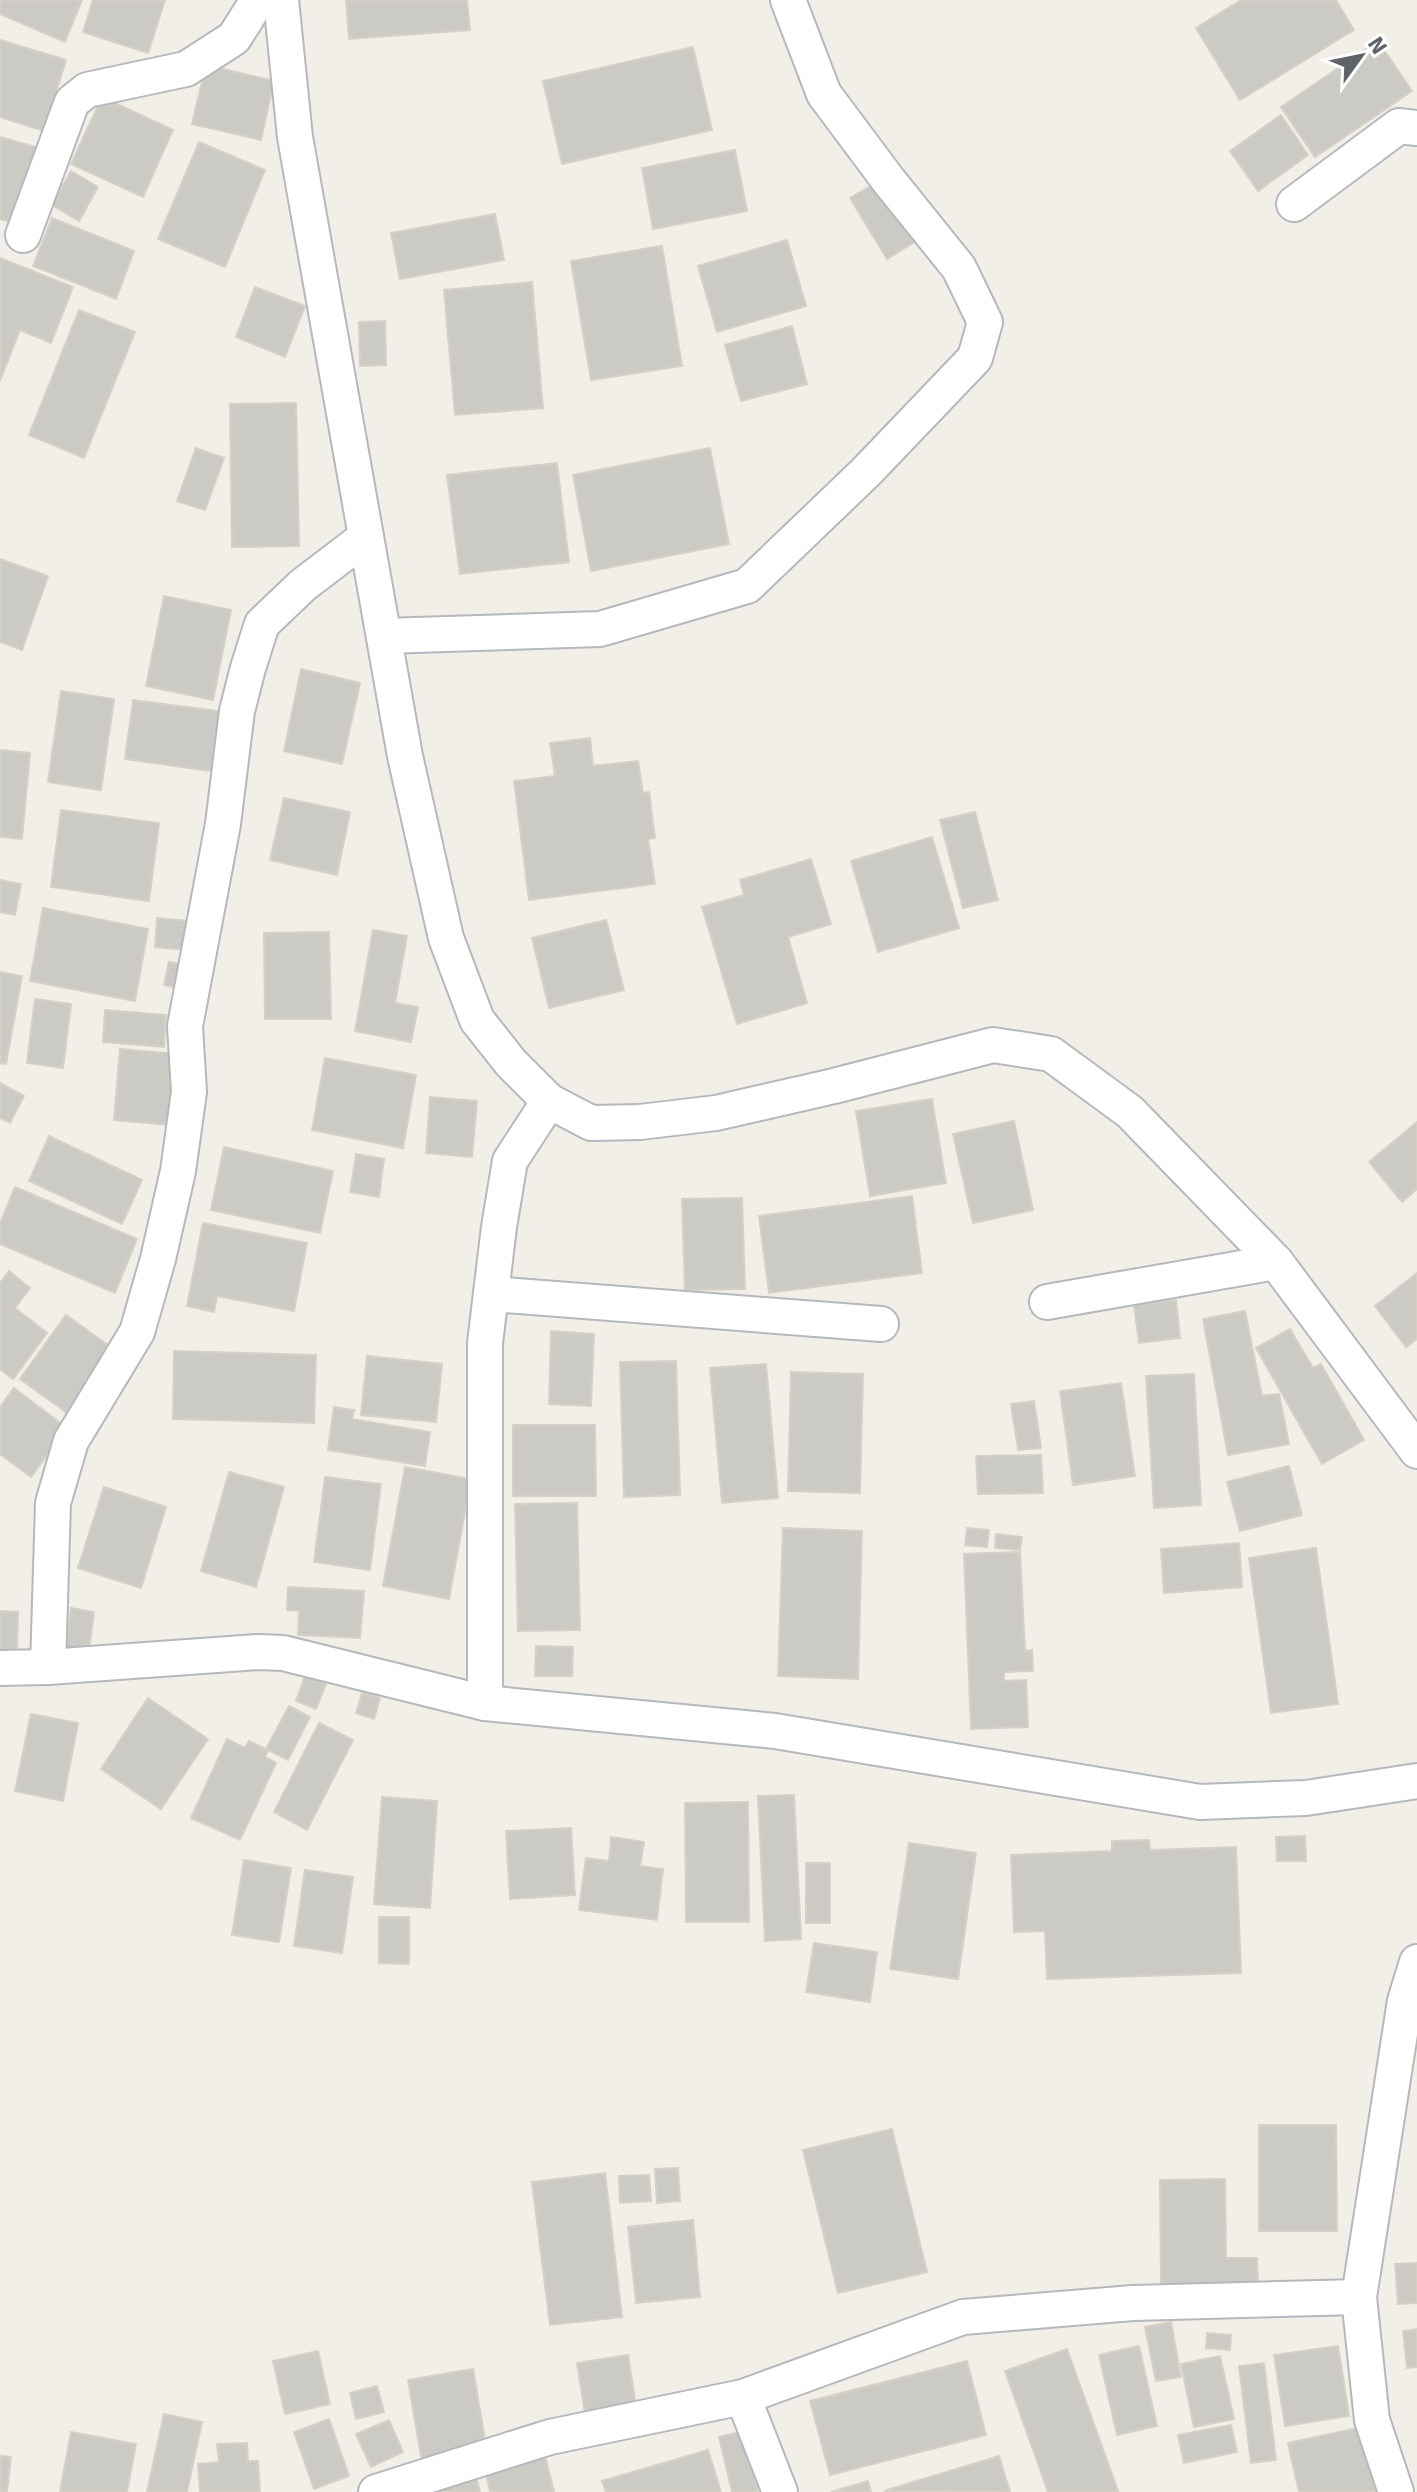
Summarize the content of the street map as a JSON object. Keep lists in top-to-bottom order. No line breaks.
{"north":"top right"}
